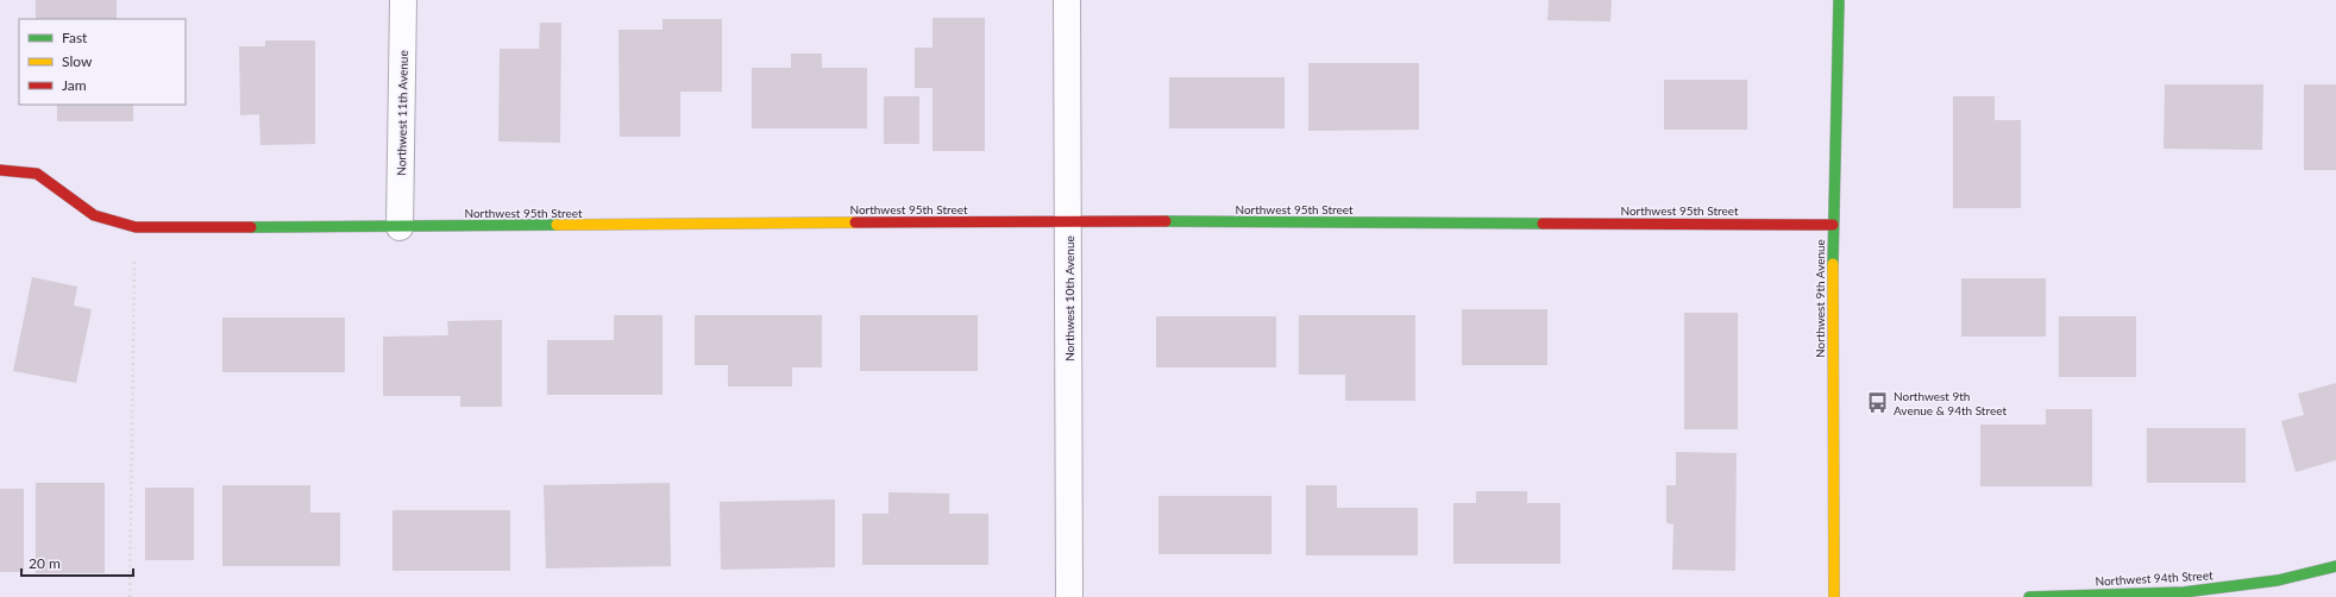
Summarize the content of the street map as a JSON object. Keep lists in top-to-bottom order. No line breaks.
{"streets":{"street":["Northwest 11th Avenue","Northwest 95th Street","Northwest 10th Avenue","Northwest 9th Avenue","Northwest 94th Street"]},"crossings":[["Northwest 11th Avenue","Northwest 95th Street"],["Northwest 95th Street","Northwest 10th Avenue"],["Northwest 95th Street","Northwest 9th Avenue"]],"places":{"bus stop":["Northwest 9th Avenue & 94th Street"]},"legend":["Fast","Slow","Jam"],"scale_bar":"20 m"}
